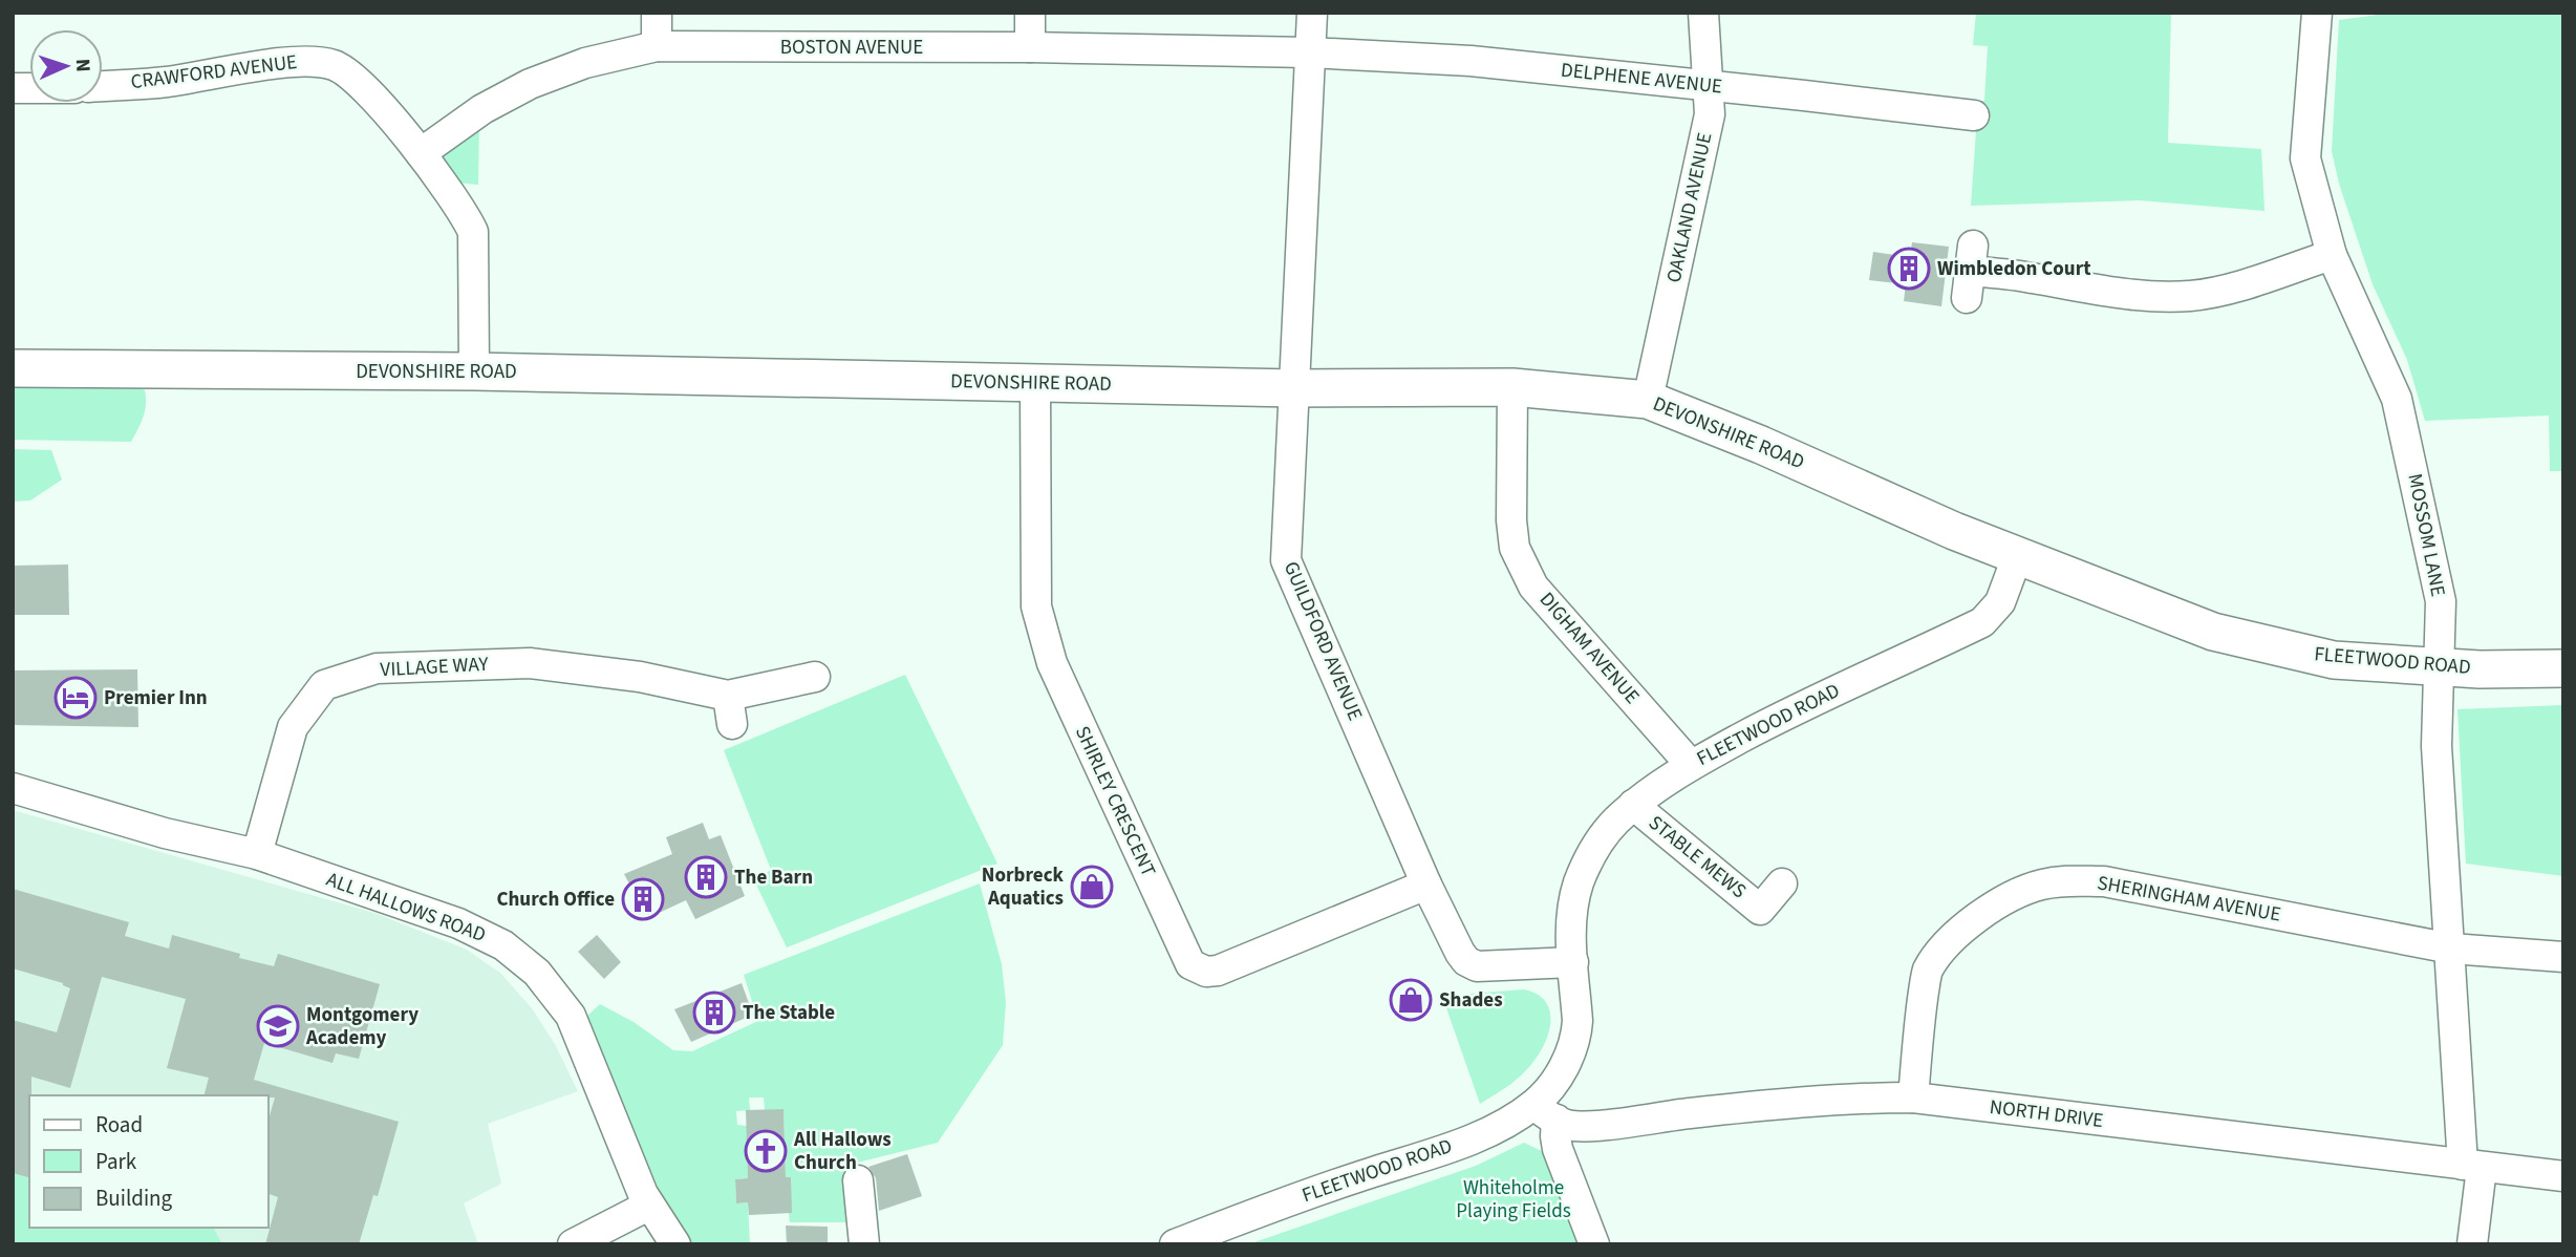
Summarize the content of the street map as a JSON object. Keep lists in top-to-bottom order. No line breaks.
{"streets":{"main road":["DEVONSHIRE ROAD","FLEETWOOD ROAD"],"street":["BOSTON AVENUE","CRAWFORD AVENUE","DELPHENE AVENUE","OAKLAND AVENUE","MOSSOM LANE","GUILDFORD AVENUE","DIGHAM AVENUE","VILLAGE WAY","SHIRLEY CRESCENT","STABLE MEWS","SHERINGHAM AVENUE","ALL HALLOWS ROAD","NORTH DRIVE"]},"crossings":[["BOSTON AVENUE","CRAWFORD AVENUE"],["BOSTON AVENUE","DELPHENE AVENUE"],["BOSTON AVENUE","GUILDFORD AVENUE"],["CRAWFORD AVENUE","DEVONSHIRE ROAD"],["DELPHENE AVENUE","OAKLAND AVENUE"],["DELPHENE AVENUE","GUILDFORD AVENUE"],["OAKLAND AVENUE","DEVONSHIRE ROAD"],["DEVONSHIRE ROAD","GUILDFORD AVENUE"],["DEVONSHIRE ROAD","DIGHAM AVENUE"],["DEVONSHIRE ROAD","FLEETWOOD ROAD"],["DEVONSHIRE ROAD","SHIRLEY CRESCENT"],["MOSSOM LANE","FLEETWOOD ROAD"],["MOSSOM LANE","SHERINGHAM AVENUE"],["MOSSOM LANE","NORTH DRIVE"],["GUILDFORD AVENUE","FLEETWOOD ROAD"],["GUILDFORD AVENUE","SHIRLEY CRESCENT"],["DIGHAM AVENUE","FLEETWOOD ROAD"],["FLEETWOOD ROAD","STABLE MEWS"],["FLEETWOOD ROAD","NORTH DRIVE"],["VILLAGE WAY","ALL HALLOWS ROAD"],["SHERINGHAM AVENUE","NORTH DRIVE"]],"parks":["Whiteholme Playing Fields"],"places":{"building":["Wimbledon Court","The Barn","Church Office","The Stable"],"hotel":["Premier Inn"],"shop":["Norbreck Aquatics","Shades"],"school or university":["Montgomery Academy"],"church":["All Hallows Church"]},"legend":["Road","Park","Building"],"north":"right"}
